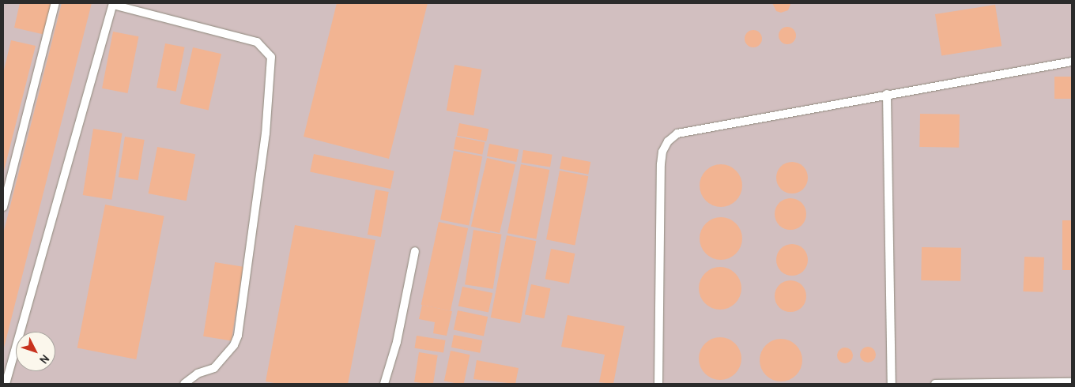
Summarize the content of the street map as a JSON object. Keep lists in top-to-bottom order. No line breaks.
{"north":"bottom right"}
